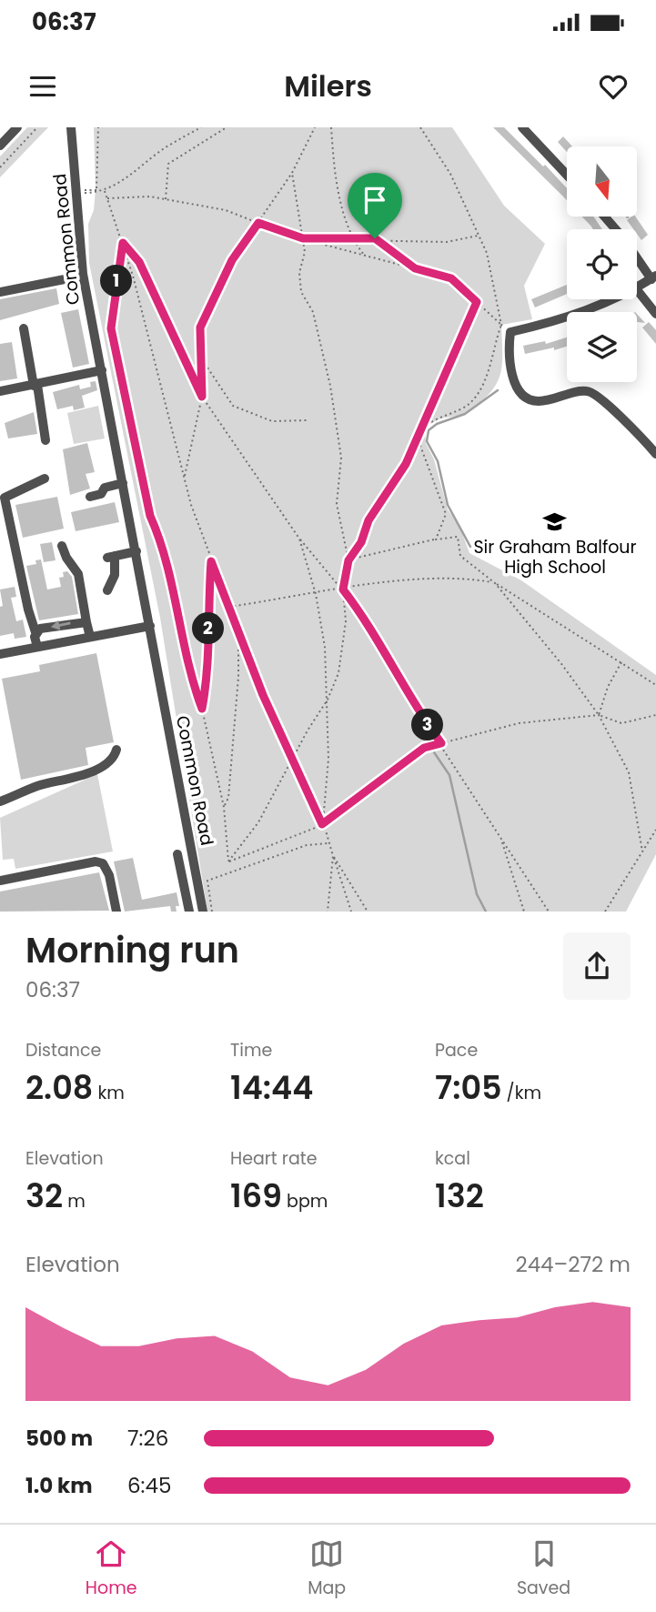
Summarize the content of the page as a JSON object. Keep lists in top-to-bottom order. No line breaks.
{"streets":{"street":["Common Road"]},"places":{"school or university":["Sir Graham Balfour High School"]},"north":"bottom","page":{"status":"06:37","header":"Milers","pins":["1","2","3"],"heading":["Morning run","06:37"],"stats":[["Distance","2.08 km"],["Time","14:44"],["Pace","7:05 /km"],["Elevation","32 m"],["Heart rate","169 bpm"],["kcal","132"]],"chart":["Elevation","244–272 m"],"list":[{"name":"500 m","note":"7:26"},{"name":"1.0 km","note":"6:45"}],"tabs":["Home","Map","Saved"]}}
